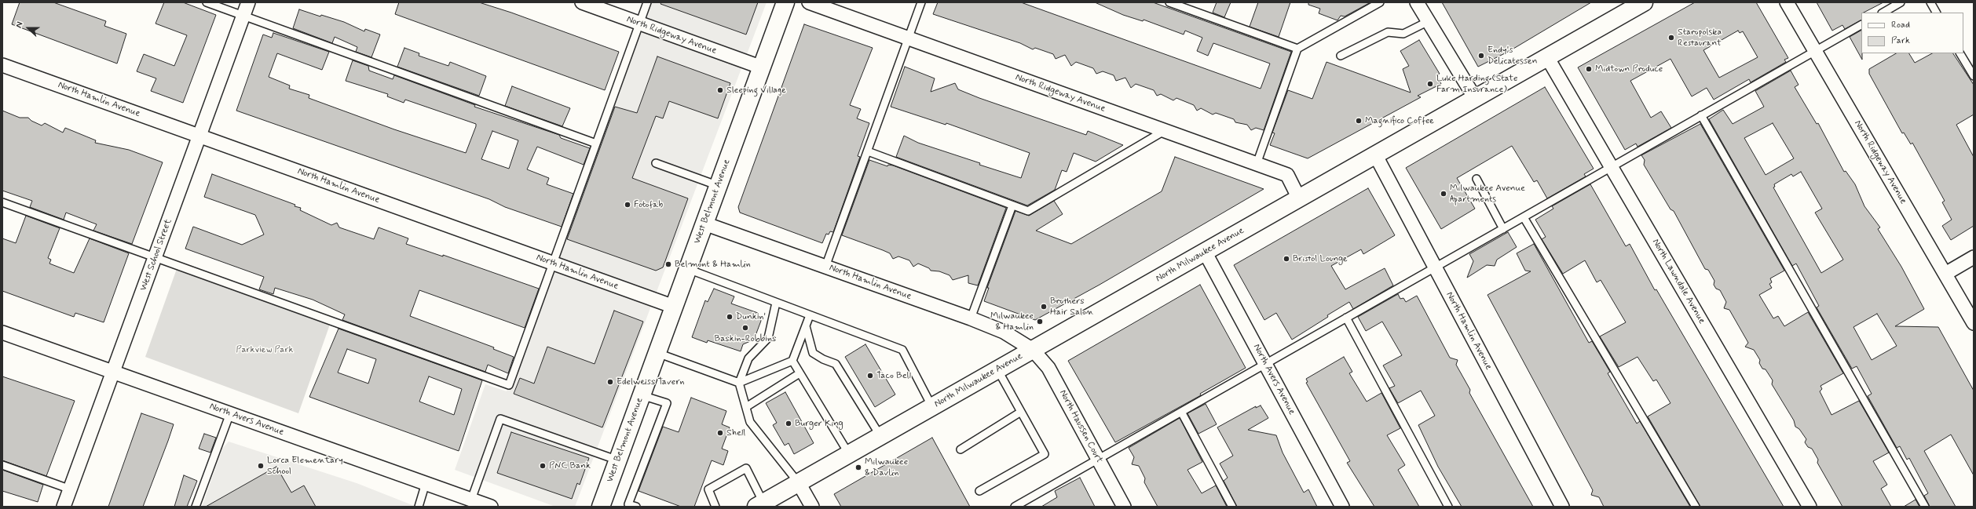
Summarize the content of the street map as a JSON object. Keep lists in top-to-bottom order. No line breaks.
{"streets":{"main road":["West Belmont Avenue","North Milwaukee Avenue"],"street":["North Ridgeway Avenue","North Hamlin Avenue","West School Street","North Lawndale Avenue","North Avers Avenue","North Haussen Court"]},"crossings":[["North Ridgeway Avenue","West Belmont Avenue"],["North Ridgeway Avenue","North Milwaukee Avenue"],["North Hamlin Avenue","West Belmont Avenue"],["North Hamlin Avenue","West School Street"],["North Hamlin Avenue","North Milwaukee Avenue"],["North Hamlin Avenue","North Haussen Court"],["West School Street","North Avers Avenue"],["North Milwaukee Avenue","North Lawndale Avenue"],["North Milwaukee Avenue","North Avers Avenue"],["North Milwaukee Avenue","North Haussen Court"]],"parks":["Parkview Park"],"places":["Staropolska Restaurant","Endy's Delicatessen","Midtown Produce","Luke Harding (State Farm Insurance)","Sleeping Village","Magnifico Coffee","Milwaukee Avenue Apartments","Fotofab","Bristol Lounge","Belmont & Hamlin","Brothers Hair Salon","Dunkin'","Milwaukee & Hamlin","Baskin-Robbins","Taco Bell","Edelweiss Tavern","Burger King","Shell","Lorca Elementary School","PNC Bank","Milwaukee & Davlin"],"legend":["Road","Park"],"north":"left"}
